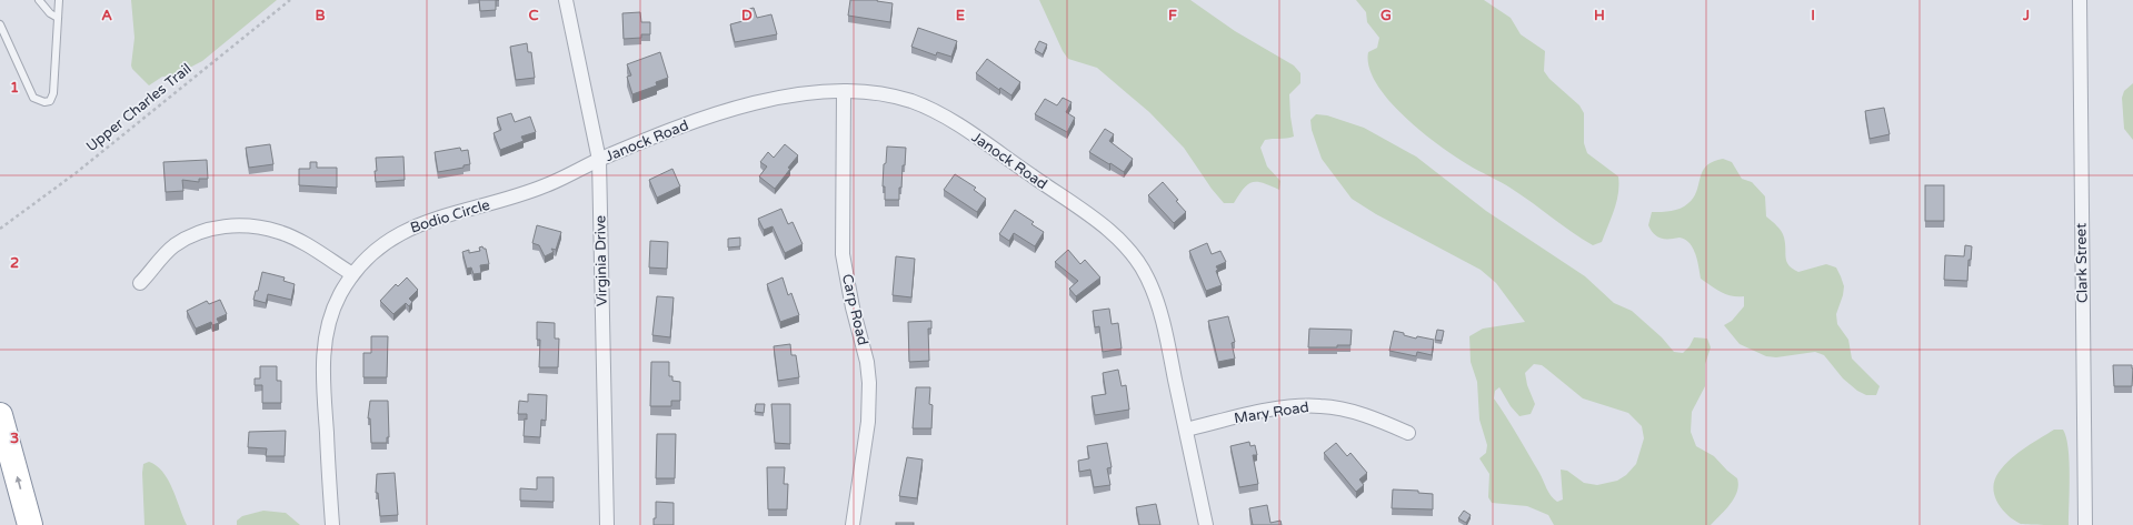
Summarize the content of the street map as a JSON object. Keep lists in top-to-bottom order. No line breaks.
{"streets":{"street":["Janock Road","Bodio Circle","Virginia Drive","Clark Street","Carp Road","Mary Road"],"path":["Upper Charles Trail"]},"crossings":[["Janock Road","Bodio Circle"],["Janock Road","Virginia Drive"],["Janock Road","Carp Road"],["Janock Road","Mary Road"],["Bodio Circle","Virginia Drive"]],"grid":{"columns":["A","B","C","D","E","F","G","H","I","J"],"rows":["1","2","3"]}}
